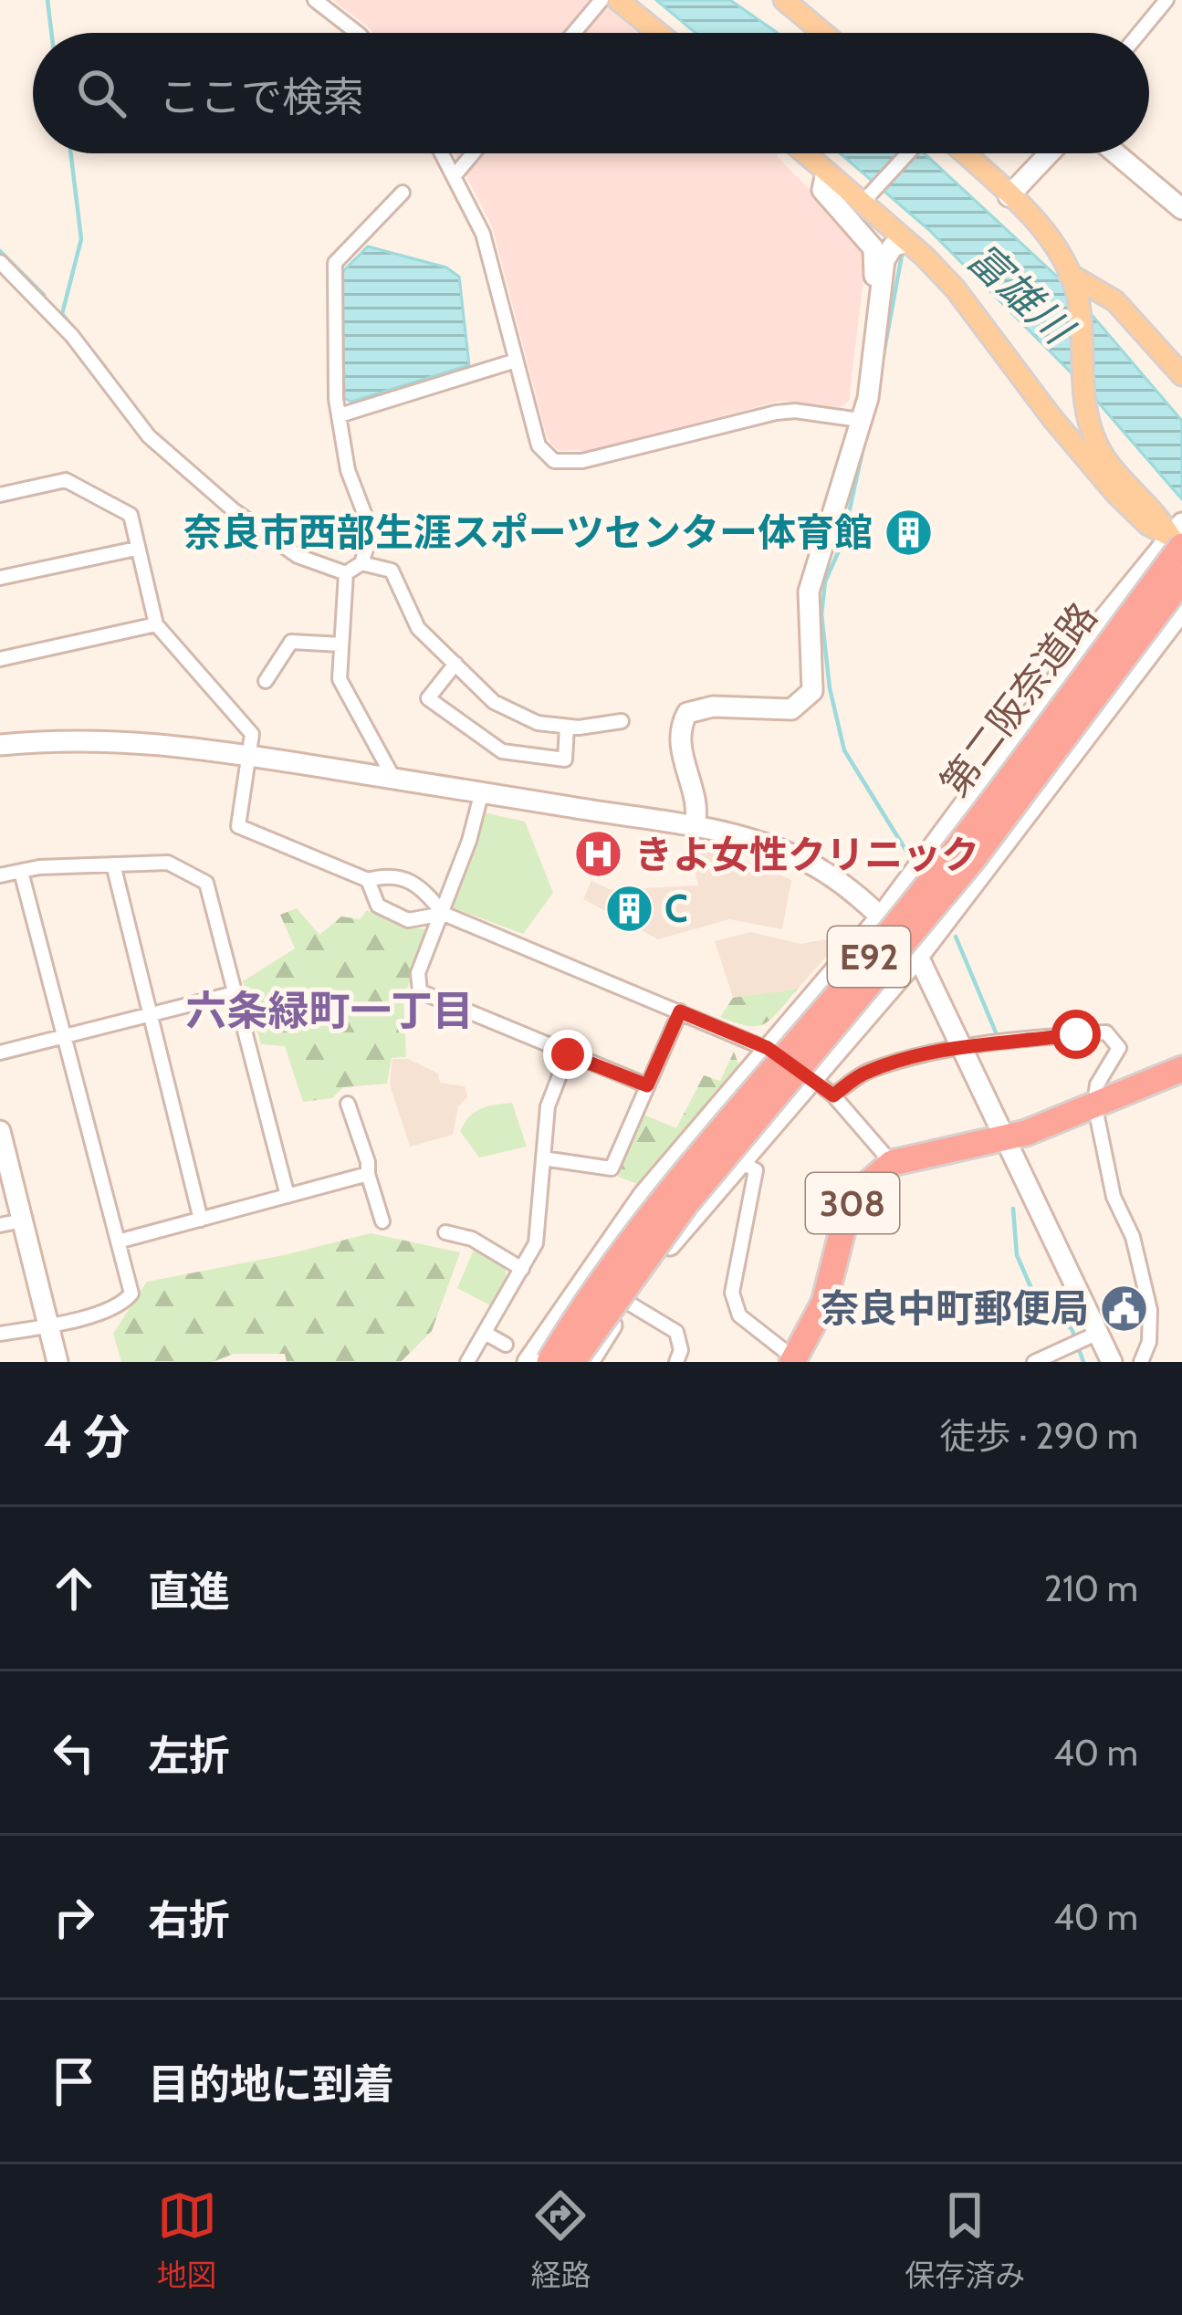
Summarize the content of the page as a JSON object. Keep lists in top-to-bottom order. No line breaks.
{"streets":{"highway":["第二阪奈道路","E92","308"]},"districts":["六条緑町一丁目"],"water":["富雄川"],"places":{"building":["奈良市西部生涯スポーツセンター体育館","C"],"hospital":["きよ女性クリニック"],"public building":["奈良中町郵便局"]},"page":{"search":"ここで検索","heading":["4 分","徒歩 · 290 m"],"list":[["直進","210 m"],["左折","40 m"],["右折","40 m"],"目的地に到着"],"nav":["地図","経路","保存済み"]}}
